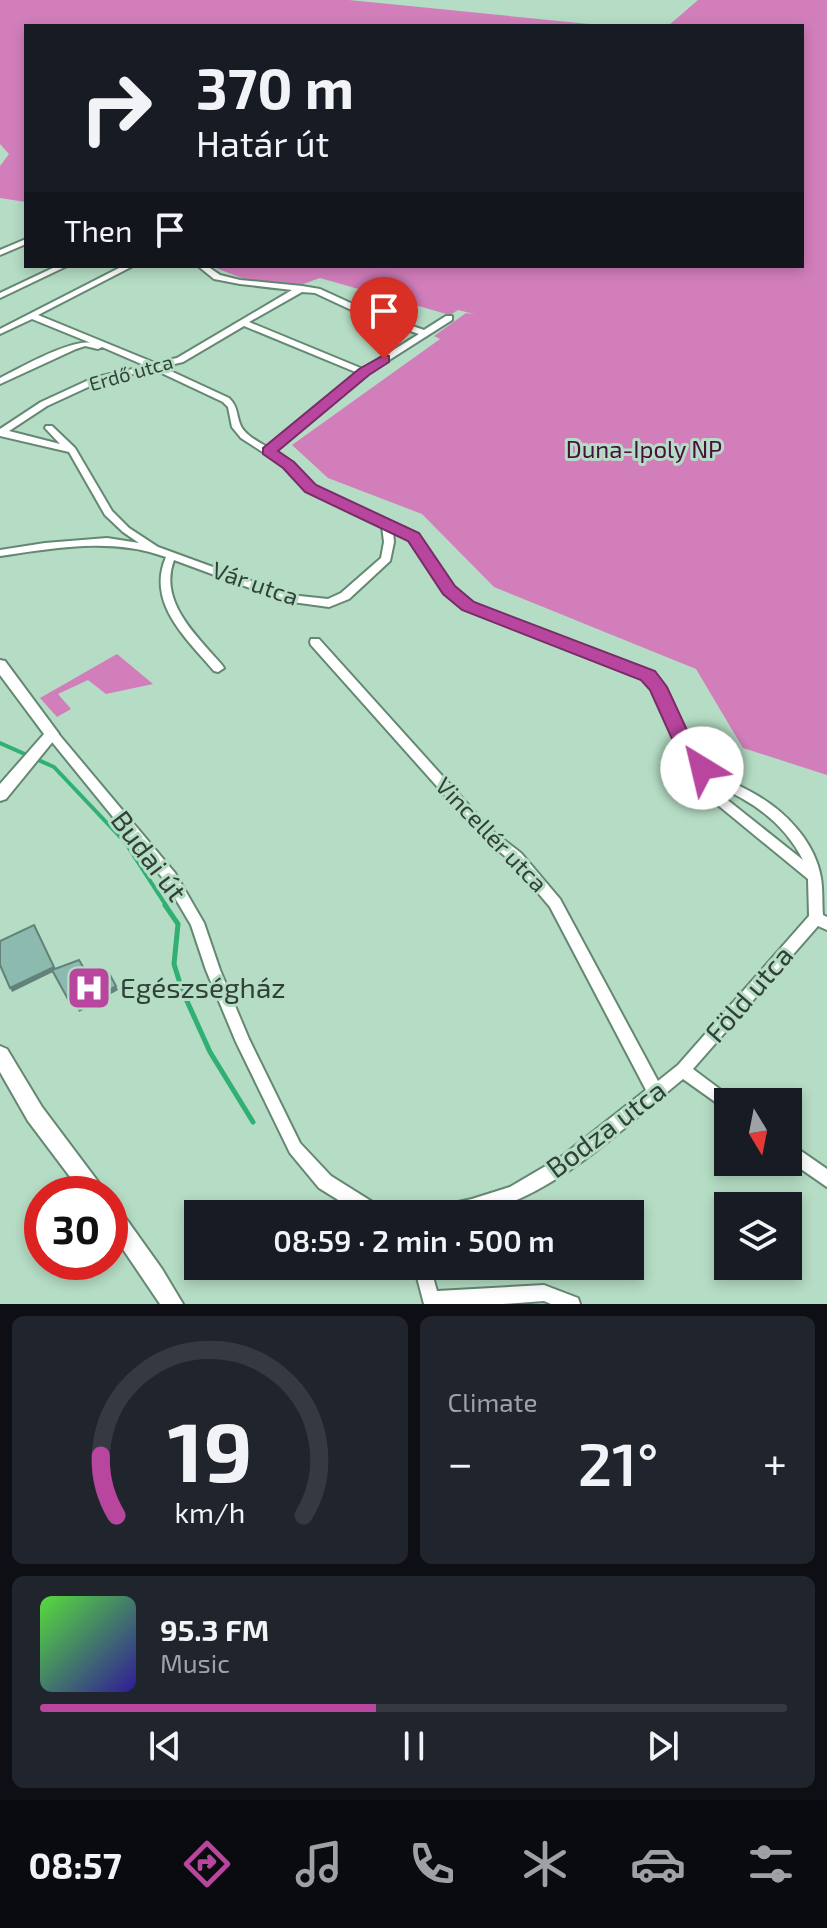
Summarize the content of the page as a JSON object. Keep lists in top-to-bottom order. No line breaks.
{"streets":{"street":["Erdő utca","Vár utca","Vincellér utca","Budai út","Föld utca","Bodza utca"]},"crossings":[["Vincellér utca","Bodza utca"],["Föld utca","Bodza utca"]],"parks":["Duna-Ipoly NP"],"places":{"hospital":["Egészségház"]},"north":"bottom","page":{"turn":["370 m","Határ út"],"then":"Then","limit":"30","trip":"08:59 · 2 min · 500 m","tile":"Climate","heat":["−","21°","+"],"song":["95.3 FM","Music"],"tabs":"08:57","gauge":["19","km/h"]}}
